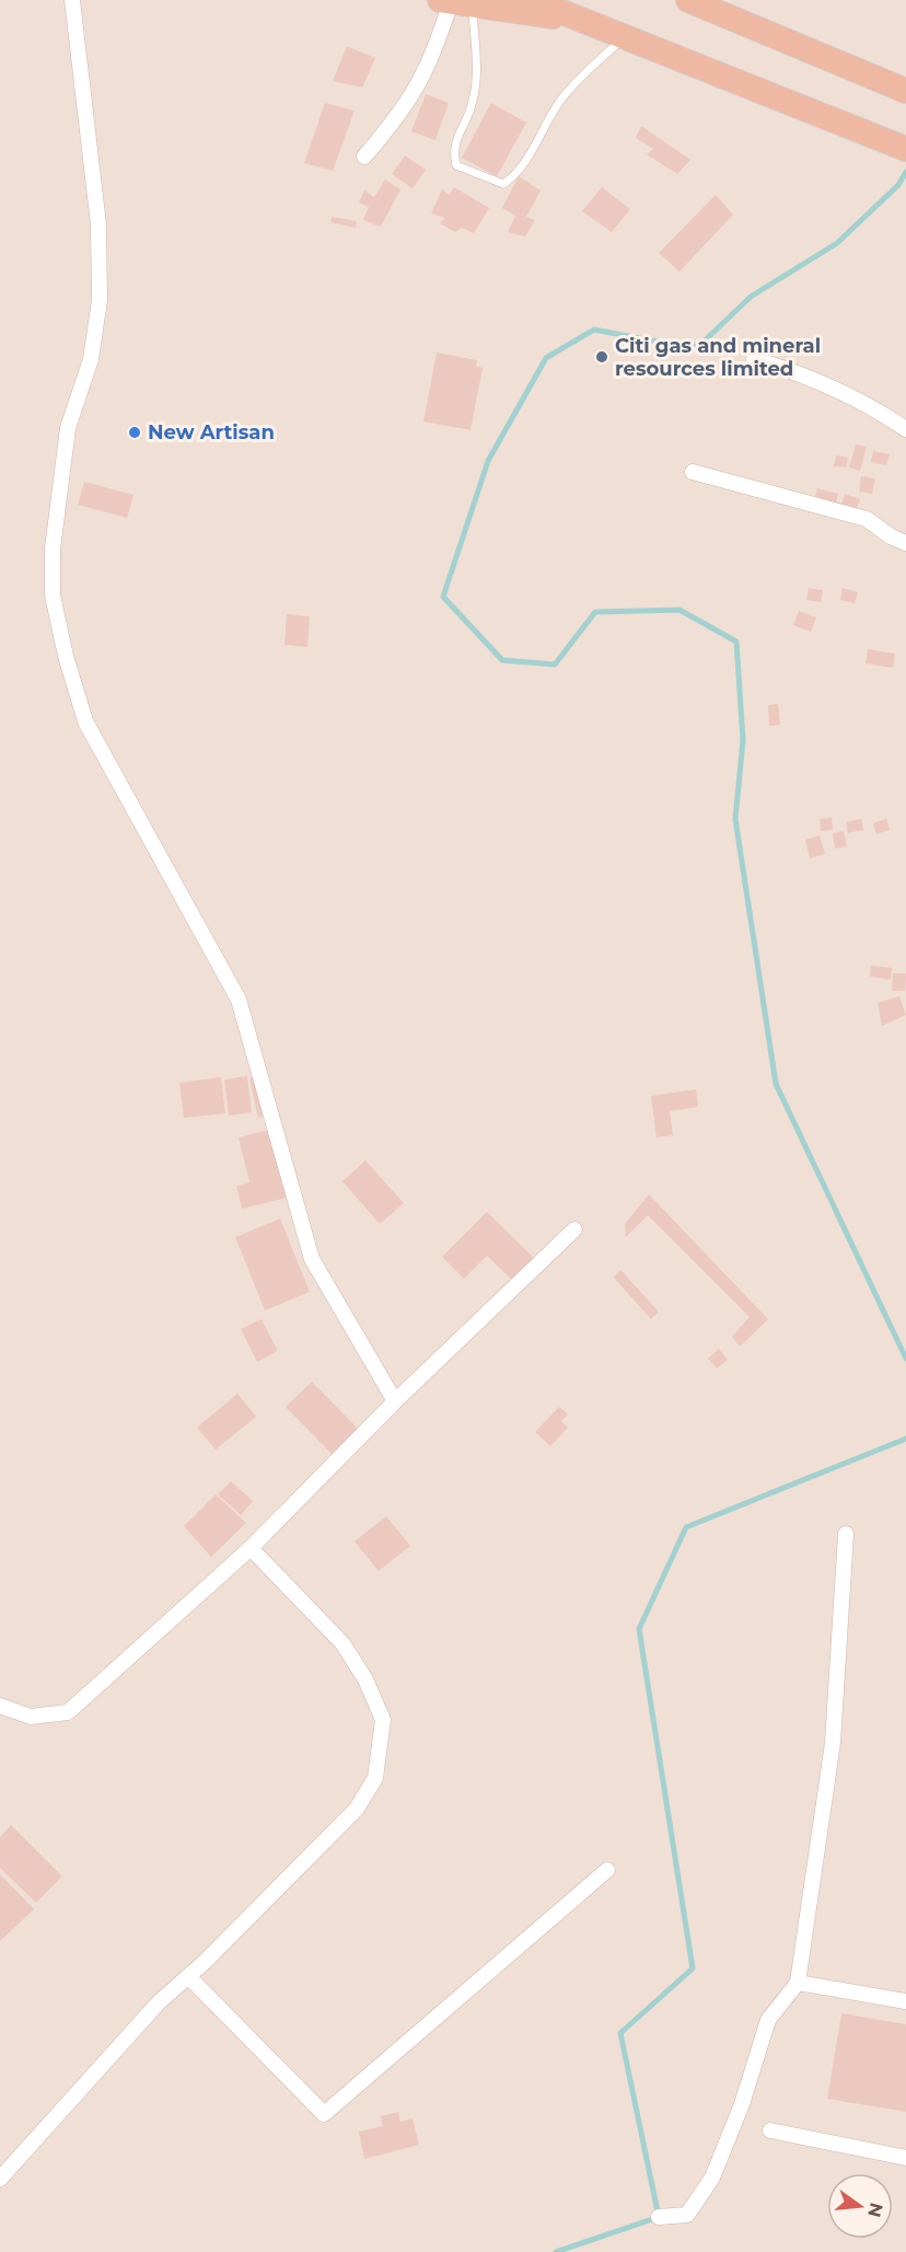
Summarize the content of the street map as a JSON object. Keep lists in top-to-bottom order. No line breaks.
{"places":["Citi gas and mineral resources limited","New Artisan"],"north":"right"}
